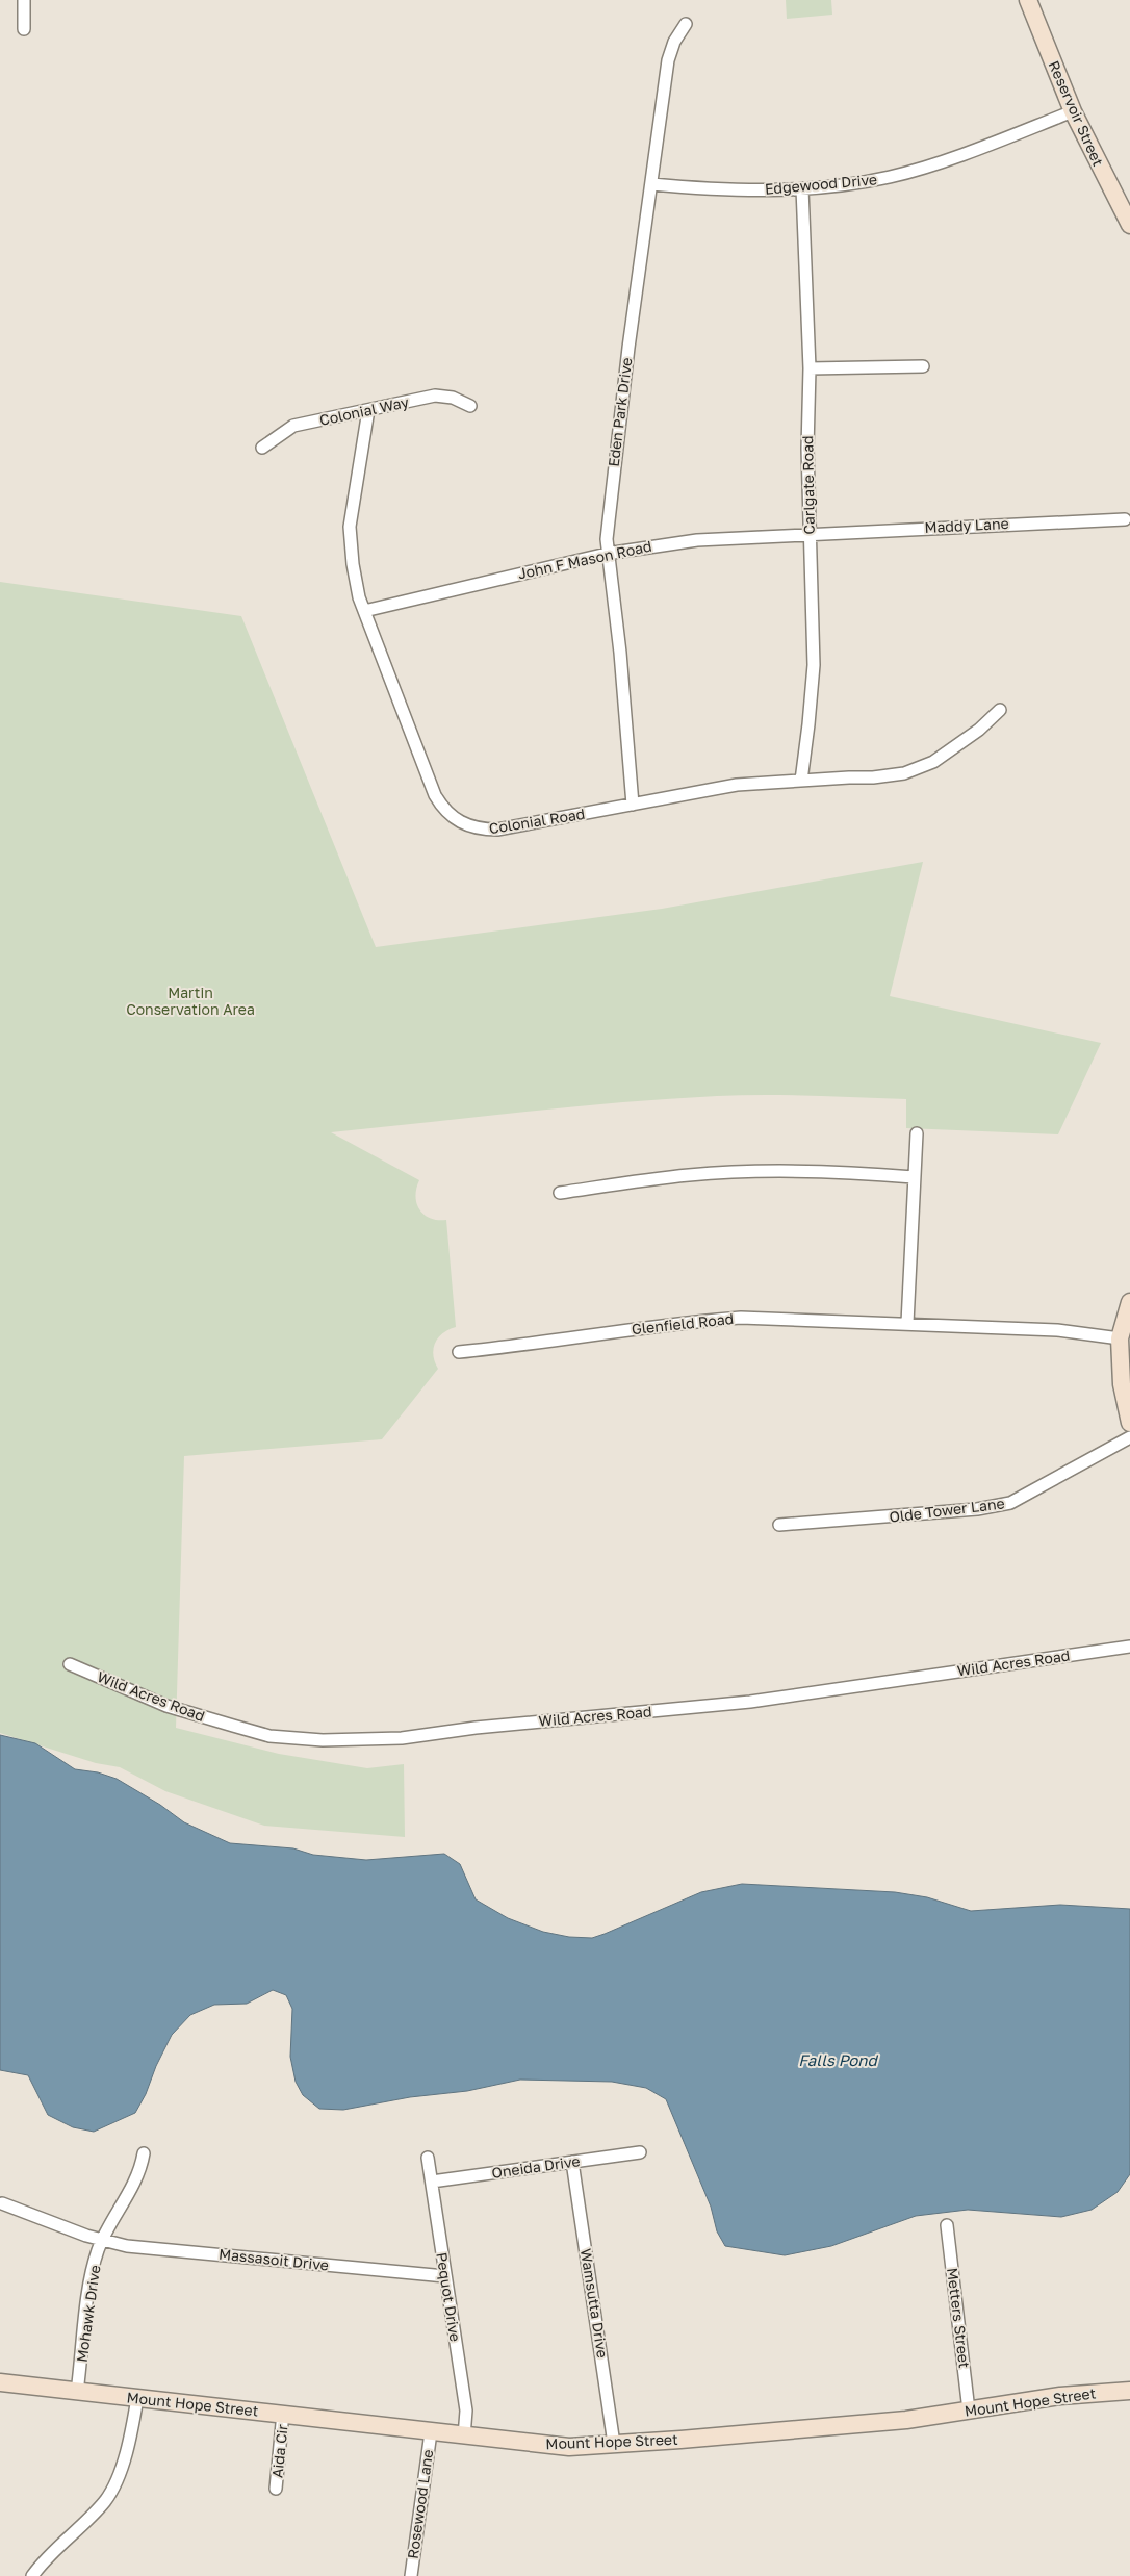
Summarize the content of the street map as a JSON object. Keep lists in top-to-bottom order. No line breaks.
{"streets":{"street":["Reservoir Street","Edgewood Drive","Colonial Way","Eden Park Drive","Carlgate Road","Maddy Lane","John F Mason Road","Colonial Road","Glenfield Road","Olde Tower Lane","Wild Acres Road","Oneida Drive","Massasoit Drive","Pequot Drive","Wamsutta Drive","Mohawk Drive","Metters Street","Mount Hope Street","Aida Cir","Rosewood Lane"]},"crossings":[["Reservoir Street","Edgewood Drive"],["Edgewood Drive","Eden Park Drive"],["Edgewood Drive","Carlgate Road"],["Colonial Way","Colonial Road"],["Eden Park Drive","John F Mason Road"],["Eden Park Drive","Colonial Road"],["Carlgate Road","Maddy Lane"],["Carlgate Road","John F Mason Road"],["Carlgate Road","Colonial Road"],["Maddy Lane","John F Mason Road"],["John F Mason Road","Colonial Road"],["Oneida Drive","Pequot Drive"],["Oneida Drive","Wamsutta Drive"],["Massasoit Drive","Pequot Drive"],["Massasoit Drive","Mohawk Drive"],["Pequot Drive","Mount Hope Street"],["Wamsutta Drive","Mount Hope Street"],["Mohawk Drive","Mount Hope Street"],["Metters Street","Mount Hope Street"],["Mount Hope Street","Aida Cir"],["Mount Hope Street","Rosewood Lane"]],"water":["Falls Pond"],"parks":["Martin Conservation Area"]}
